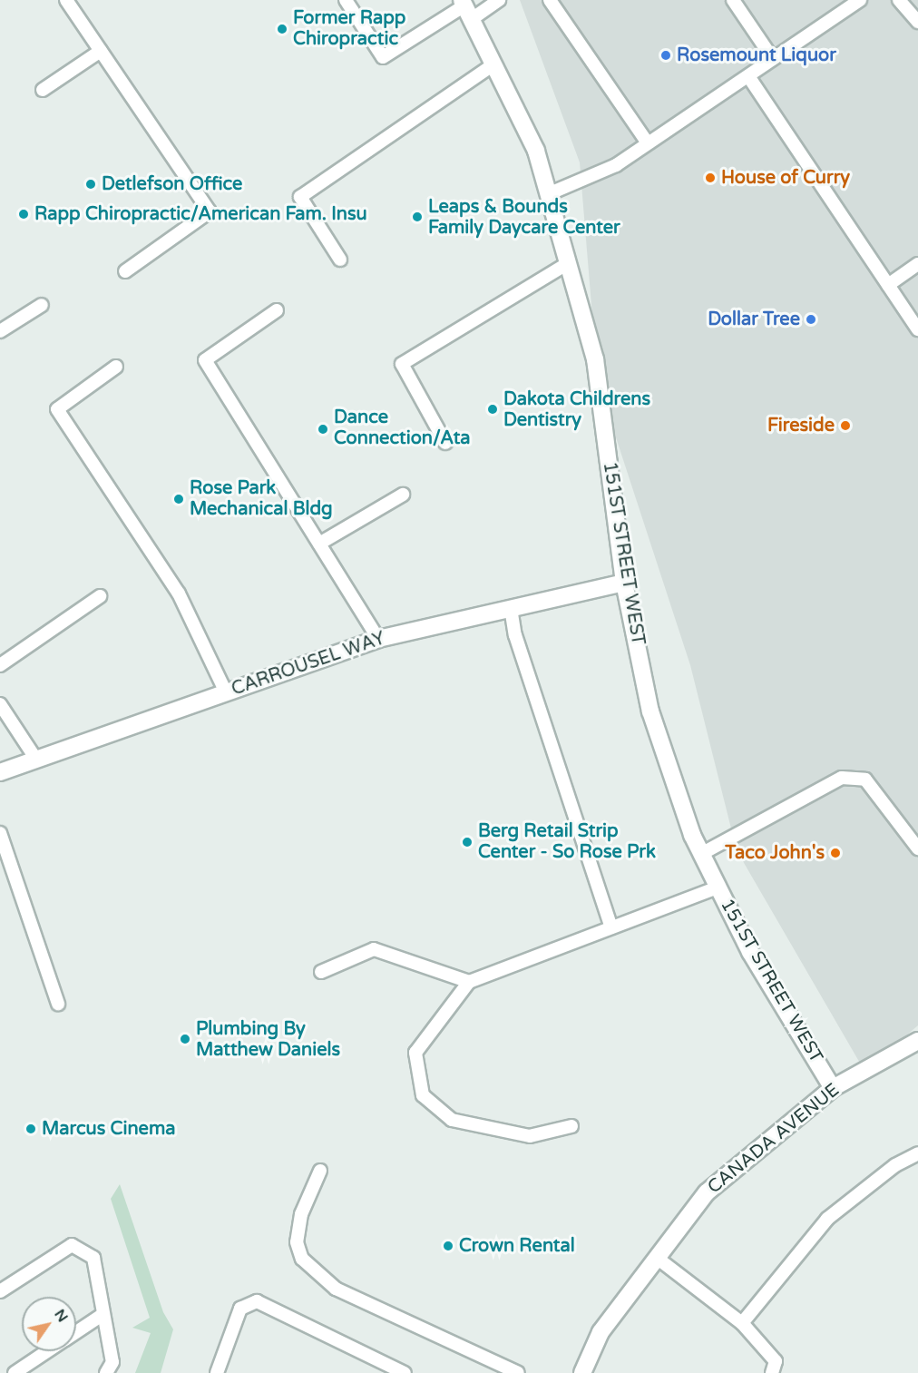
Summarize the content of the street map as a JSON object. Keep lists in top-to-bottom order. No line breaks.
{"streets":{"street":["151ST STREET WEST","CARROUSEL WAY","CANADA AVENUE"]},"crossings":[["151ST STREET WEST","CARROUSEL WAY"],["151ST STREET WEST","CANADA AVENUE"]],"places":["Former Rapp Chiropractic","Rosemount Liquor","House of Curry","Detlefson Office","Rapp Chiropractic/American Fam. Insu","Leaps & Bounds Family Daycare Center","Dollar Tree","Dakota Childrens Dentistry","Fireside","Dance Connection/Ata","Rose Park Mechanical Bldg","Berg Retail Strip Center - So Rose Prk","Taco John's","Plumbing By Matthew Daniels","Marcus Cinema","Crown Rental"],"north":"top right"}
